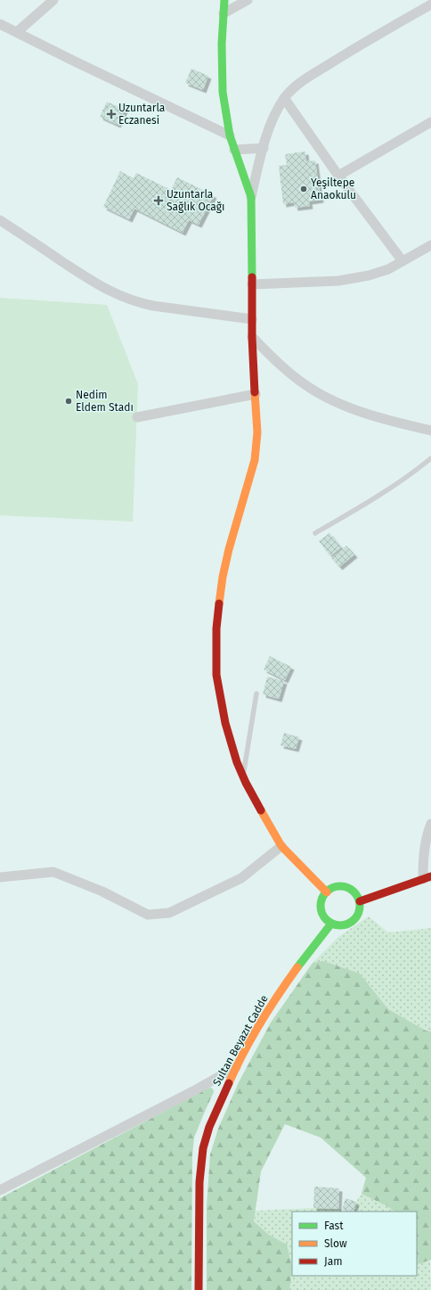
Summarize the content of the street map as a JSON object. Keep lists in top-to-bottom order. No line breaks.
{"streets":{"street":["Sultan Beyazıt Cadde"]},"places":{"health":["Uzuntarla Eczanesi","Uzuntarla Sağlık Ocağı"],"other":["Yeşiltepe Anaokulu","Nedim Eldem Stadı"]},"legend":["Fast","Slow","Jam"]}
